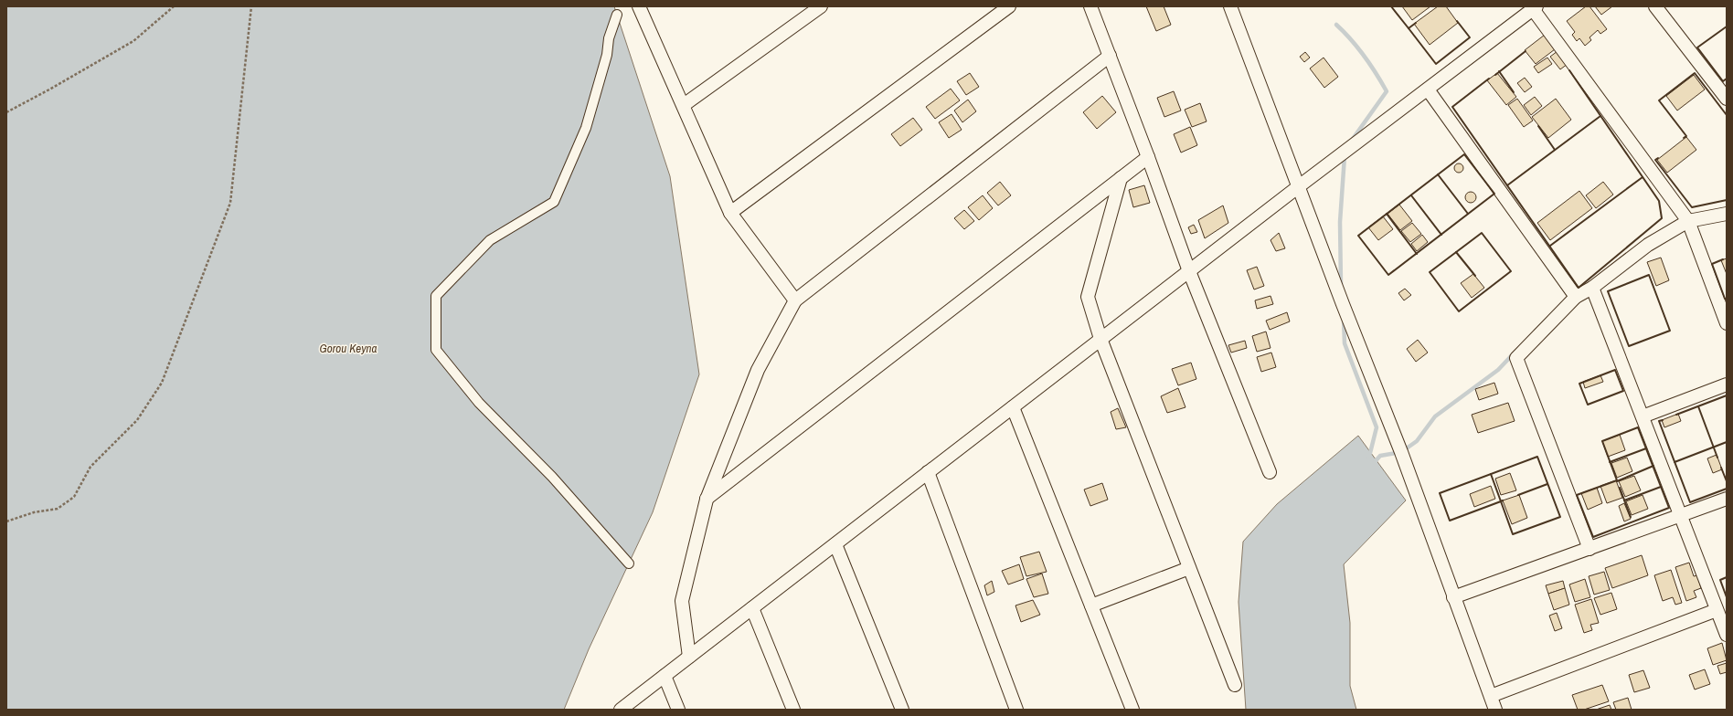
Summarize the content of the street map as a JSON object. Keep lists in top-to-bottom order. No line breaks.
{"water":["Gorou Keyna"]}
